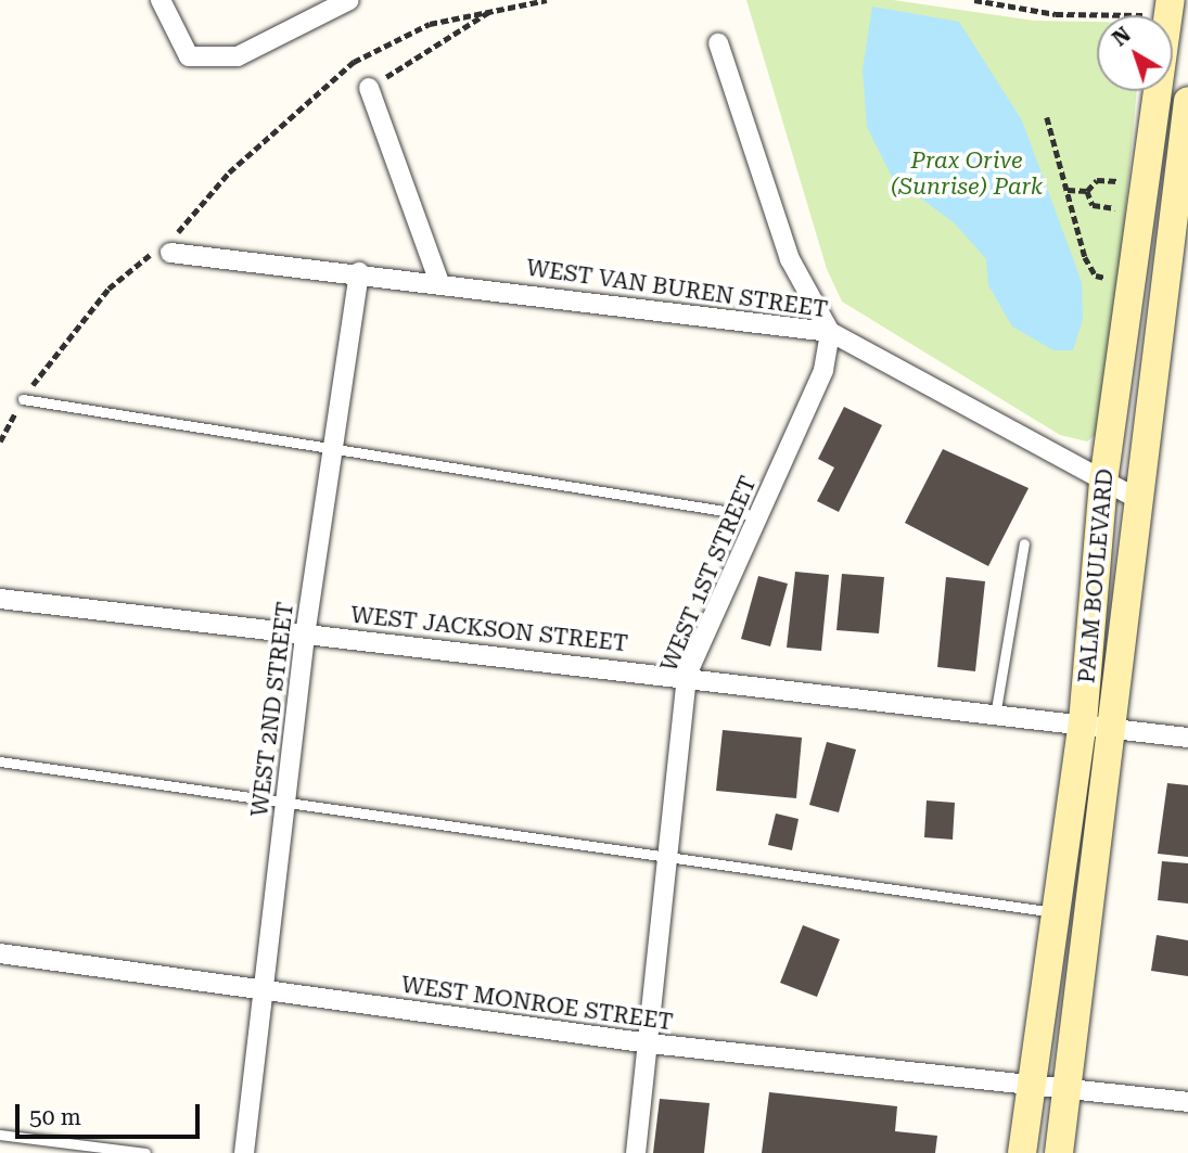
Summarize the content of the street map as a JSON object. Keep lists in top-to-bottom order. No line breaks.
{"streets":{"main road":["PALM BOULEVARD"],"street":["WEST VAN BUREN STREET","WEST 1ST STREET","WEST JACKSON STREET","WEST 2ND STREET","WEST MONROE STREET"]},"crossings":[["WEST VAN BUREN STREET","WEST 1ST STREET"],["WEST VAN BUREN STREET","PALM BOULEVARD"],["WEST VAN BUREN STREET","WEST 2ND STREET"],["WEST 1ST STREET","WEST JACKSON STREET"],["WEST 1ST STREET","WEST MONROE STREET"],["PALM BOULEVARD","WEST JACKSON STREET"],["PALM BOULEVARD","WEST MONROE STREET"],["WEST JACKSON STREET","WEST 2ND STREET"],["WEST 2ND STREET","WEST MONROE STREET"]],"parks":["Prax Orive (Sunrise) Park"],"scale_bar":"50 m","north":"top left"}
